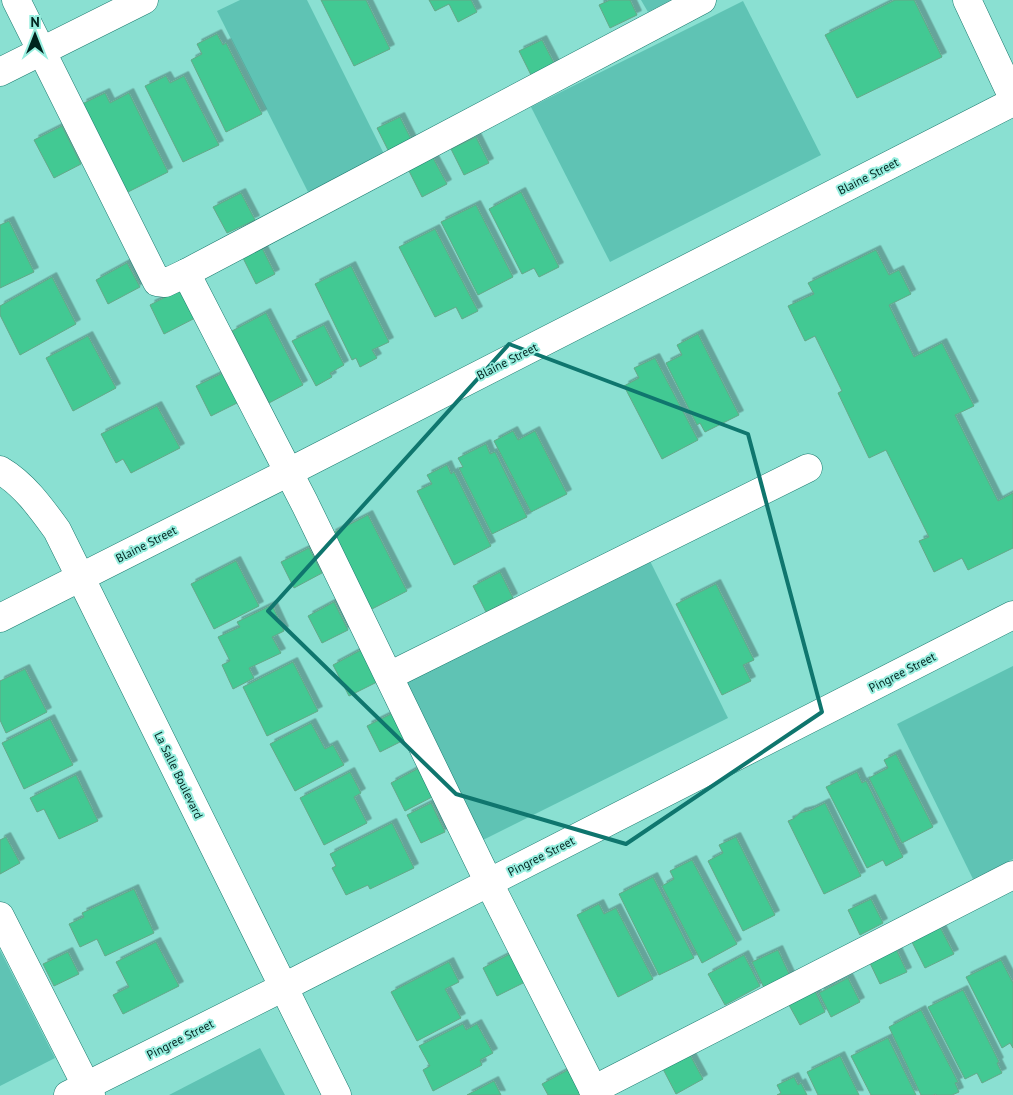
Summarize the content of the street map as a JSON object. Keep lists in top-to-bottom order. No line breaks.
{"streets":{"street":["Blaine Street","Pingree Street","La Salle Boulevard"]},"crossings":[["Blaine Street","La Salle Boulevard"],["Pingree Street","La Salle Boulevard"]],"north":"top"}
